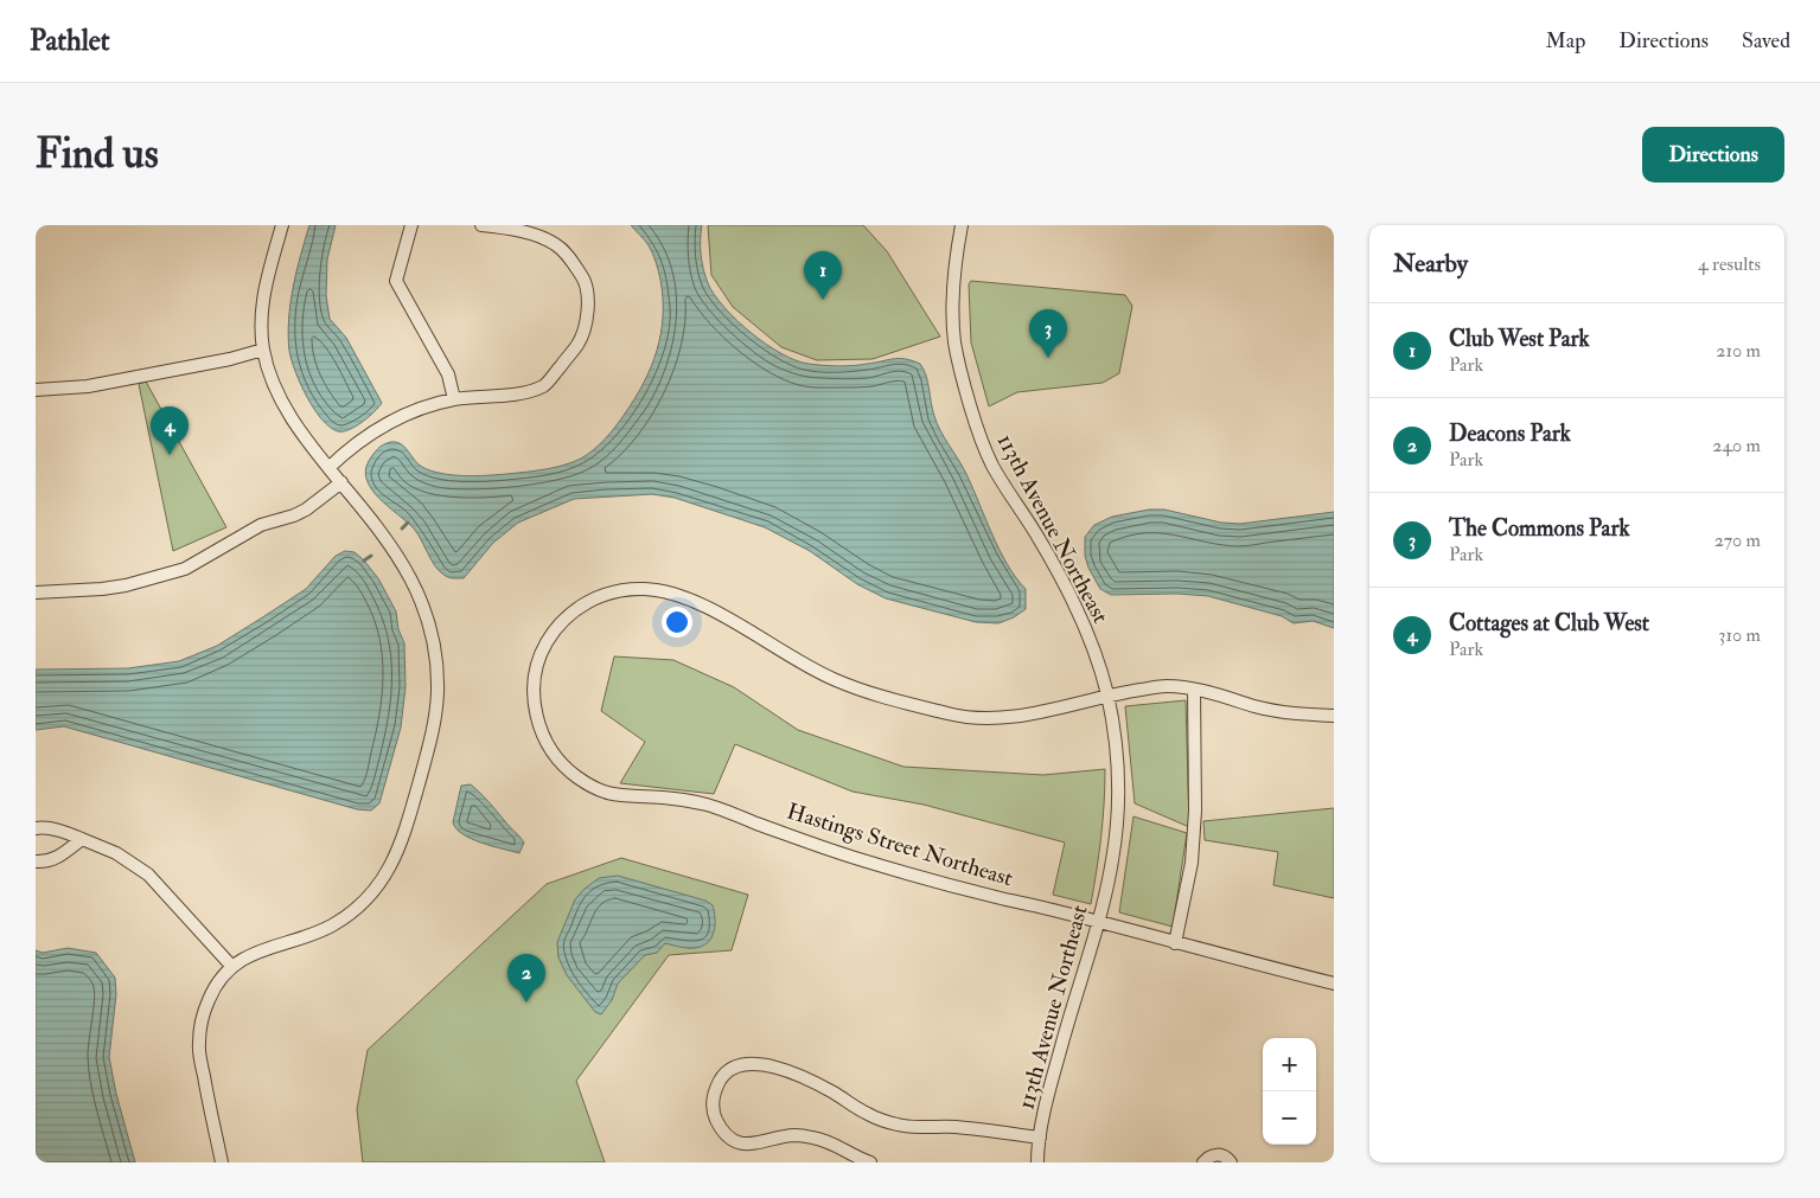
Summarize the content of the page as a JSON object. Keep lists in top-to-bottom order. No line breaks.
{"streets":{"street":["113th Avenue Northeast","Hastings Street Northeast"]},"crossings":[["113th Avenue Northeast","Hastings Street Northeast"]],"page":{"header":"Pathlet","nav":["Map","Directions","Saved"],"buttons":"Directions","title":"Find us","heading":["Nearby","4 results"],"pins":["1","3","4","2"],"list":[{"mark":"1","name":"Club West Park","note":"Park","value":"210 m"},{"mark":"2","name":"Deacons Park","note":"Park","value":"240 m"},{"mark":"3","name":"The Commons Park","note":"Park","value":"270 m"},{"mark":"4","name":"Cottages at Club West","note":"Park","value":"310 m"}],"map_buttons":["+","−"]}}
